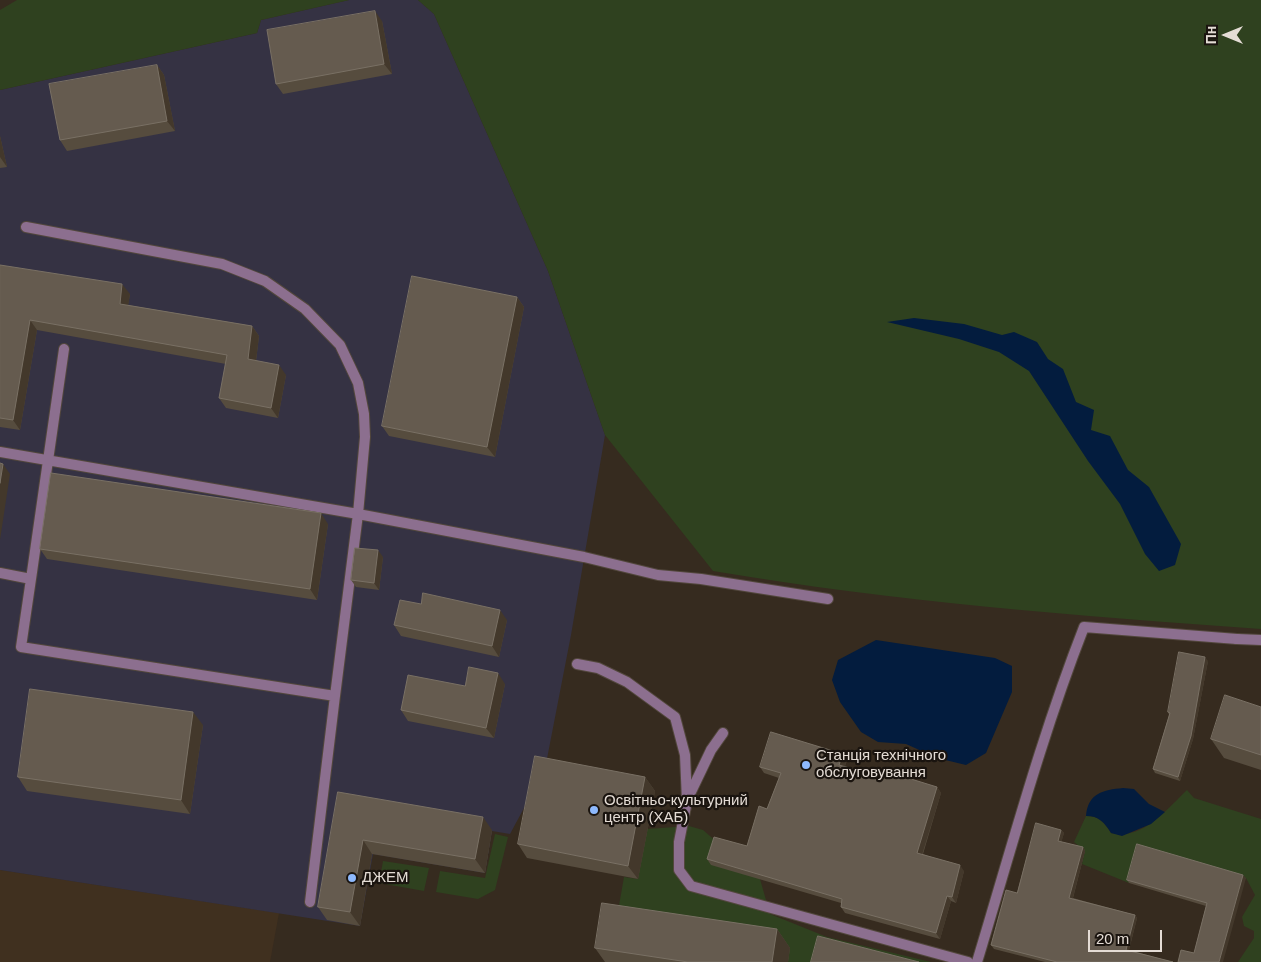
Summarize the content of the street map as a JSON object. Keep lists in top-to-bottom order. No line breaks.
{"places":["Cтанція технічного обслуговування","Освітньо-культурний центр (ХАБ)","ДЖЕМ"],"scale_bar":"20 m","north":"left"}
